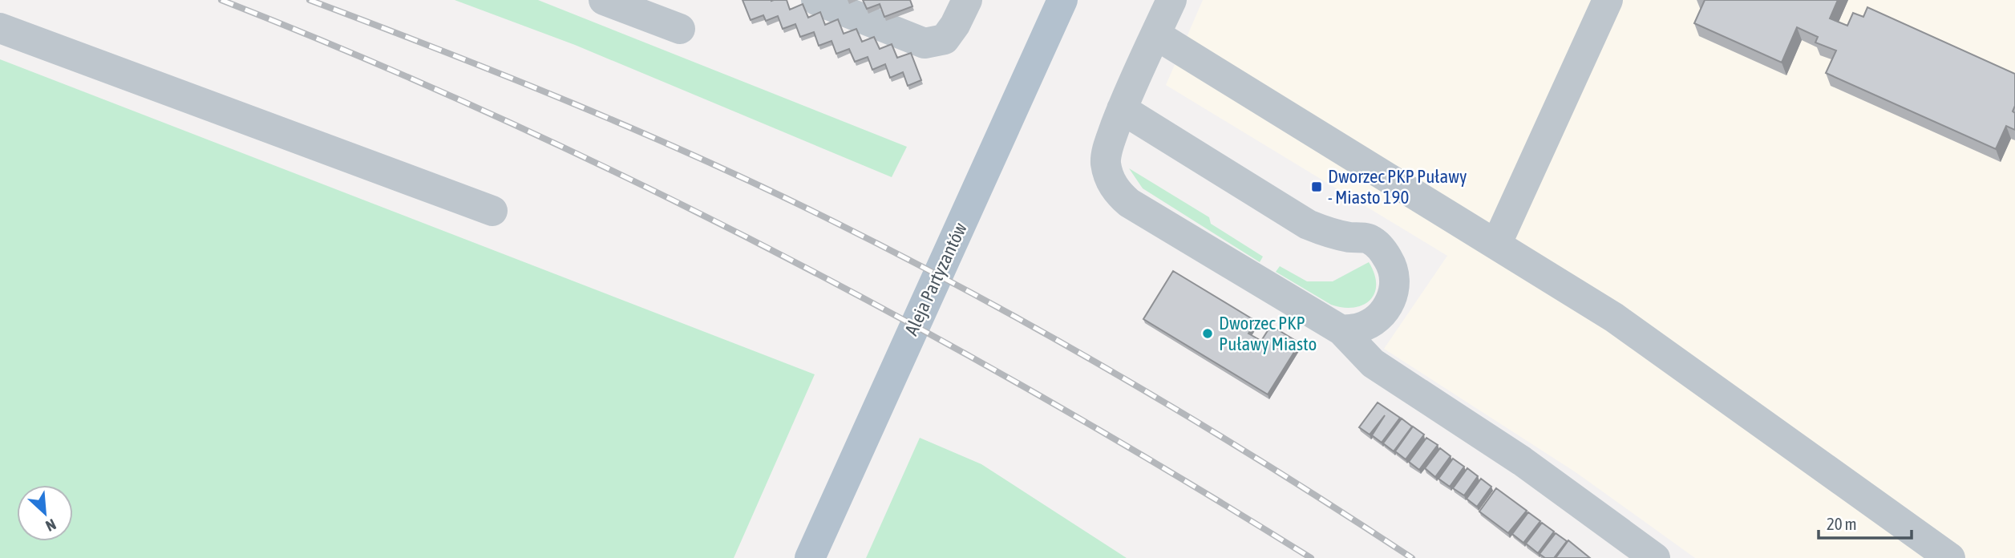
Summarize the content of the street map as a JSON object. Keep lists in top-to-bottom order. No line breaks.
{"streets":{"main road":["Aleja Partyzantów"]},"places":{"transit":["Dworzec PKP Puławy - Miasto 190"],"other":["Dworzec PKP Puławy Miasto"]},"scale_bar":"20 m","north":"bottom right"}
